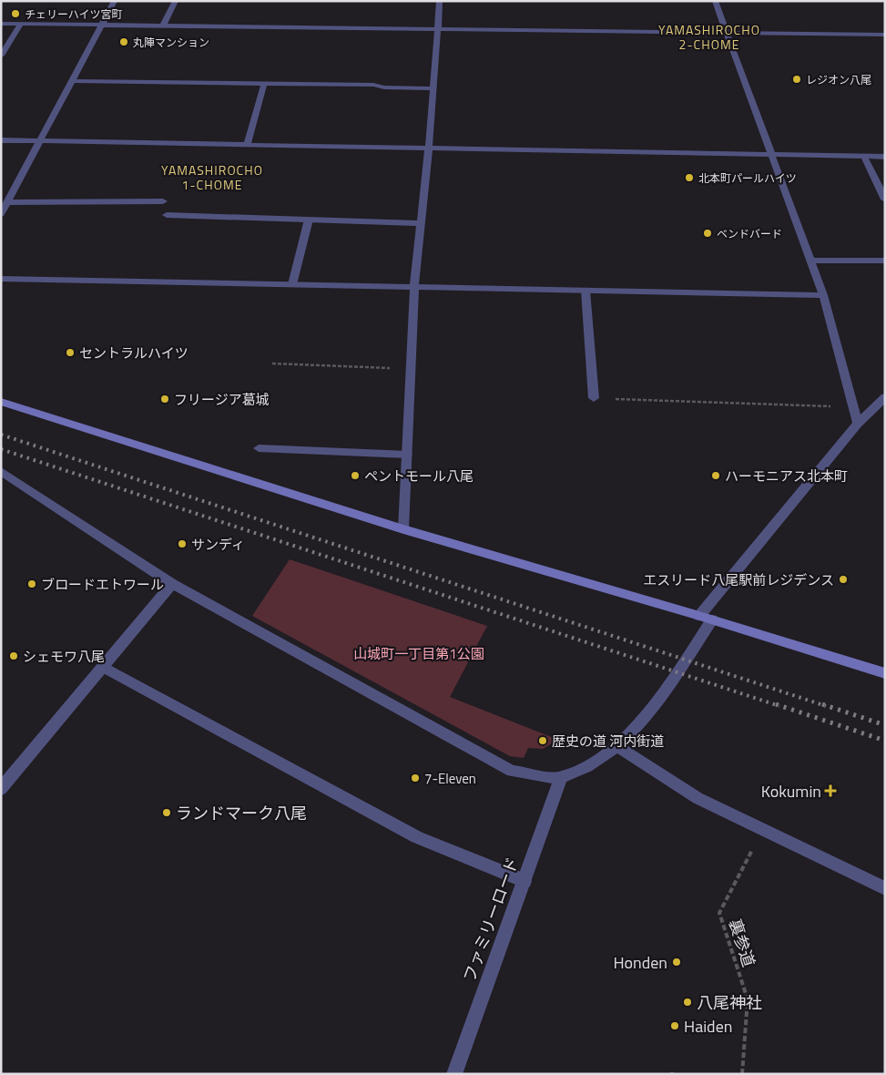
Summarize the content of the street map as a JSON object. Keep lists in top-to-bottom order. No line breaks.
{"streets":{"street":["ファミリーロード"],"path":["裏参道"]},"districts":["YAMASHIROCHO 2-CHOME","YAMASHIROCHO 1-CHOME"],"parks":["山城町一丁目第1公園"],"places":{"other":["チェリーハイツ宮町","丸陣マンション","レジオン八尾","北本町パールハイツ","ベンドバード","セントラルハイツ","フリージア葛城","ペントモール八尾","ハーモニアス北本町","サンディ","エスリード八尾駅前レジデンス","ブロードエトワール","シェモワ八尾","歴史の道 河内街道","7-Eleven","ランドマーク八尾","Honden","八尾神社","Haiden"],"health":["Kokumin"]}}
